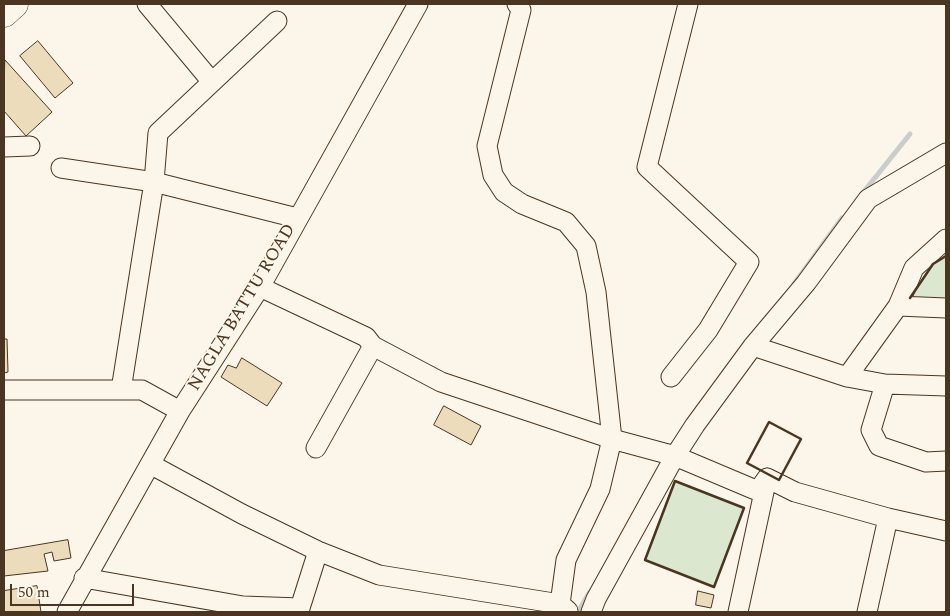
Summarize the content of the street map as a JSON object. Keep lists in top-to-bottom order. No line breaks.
{"streets":{"street":["NAGLA BATTU ROAD"]},"scale_bar":"50 m"}
